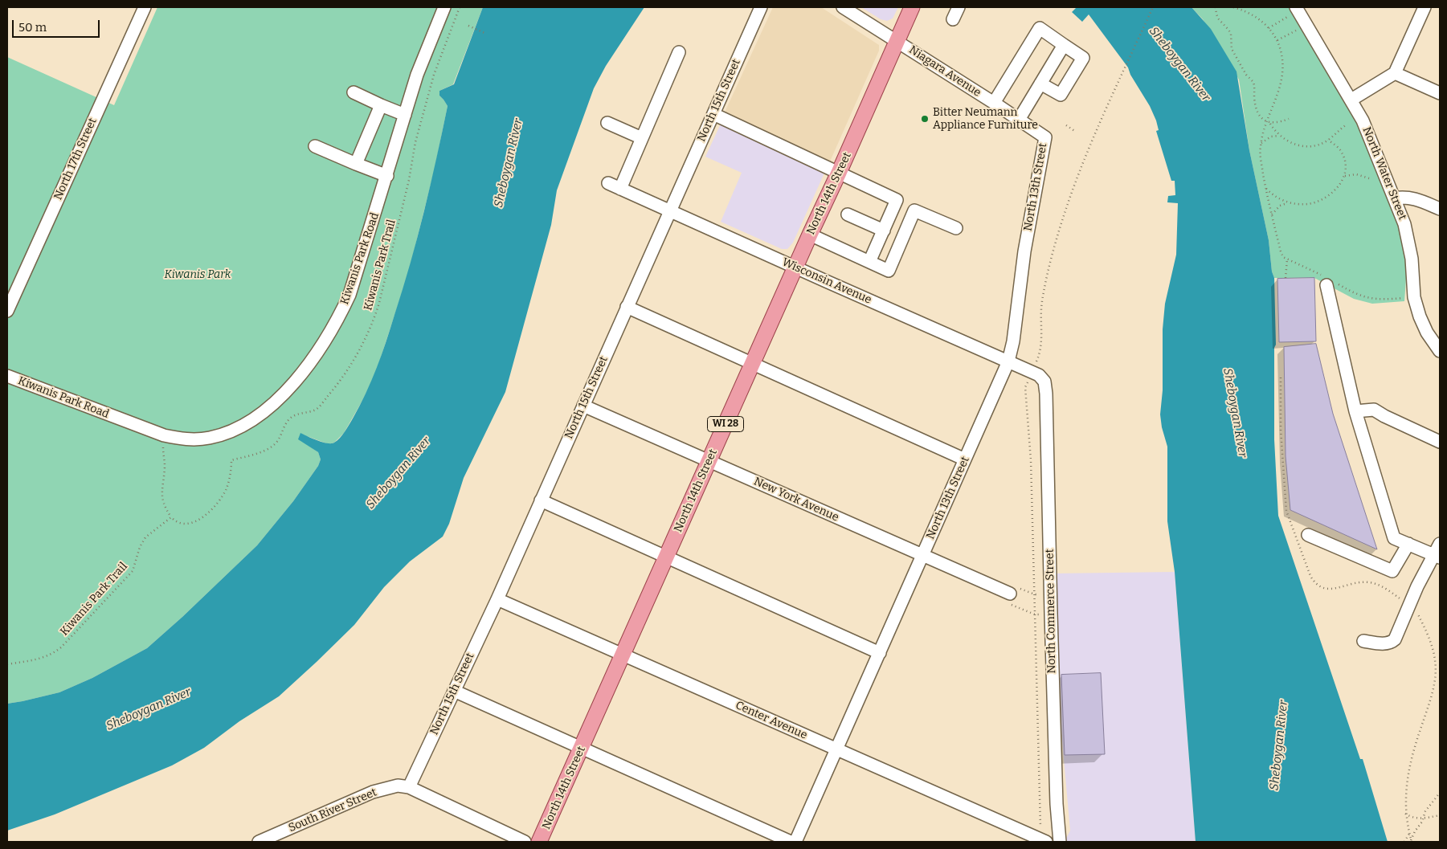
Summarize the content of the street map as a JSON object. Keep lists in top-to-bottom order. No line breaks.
{"streets":{"main road":["North 14th Street","WI 28"],"street":["Niagara Avenue","North 15th Street","North 17th Street","North Water Street","North 13th Street","Kiwanis Park Road","Wisconsin Avenue","New York Avenue","North Commerce Street","Center Avenue","South River Street"],"path":["Kiwanis Park Trail"]},"crossings":[["Niagara Avenue","North 13th Street"],["Niagara Avenue","North 14th Street"],["North 15th Street","Wisconsin Avenue"],["North 15th Street","New York Avenue"],["North 15th Street","Center Avenue"],["North 15th Street","South River Street"],["North 13th Street","Wisconsin Avenue"],["North 13th Street","New York Avenue"],["North 13th Street","Center Avenue"],["North 14th Street","Wisconsin Avenue"],["North 14th Street","New York Avenue"],["North 14th Street","Center Avenue"],["Wisconsin Avenue","North Commerce Street"]],"water":["Sheboygan River"],"parks":["Kiwanis Park"],"places":["Bitter Neumann Appliance Furniture"],"scale_bar":"50 m"}
